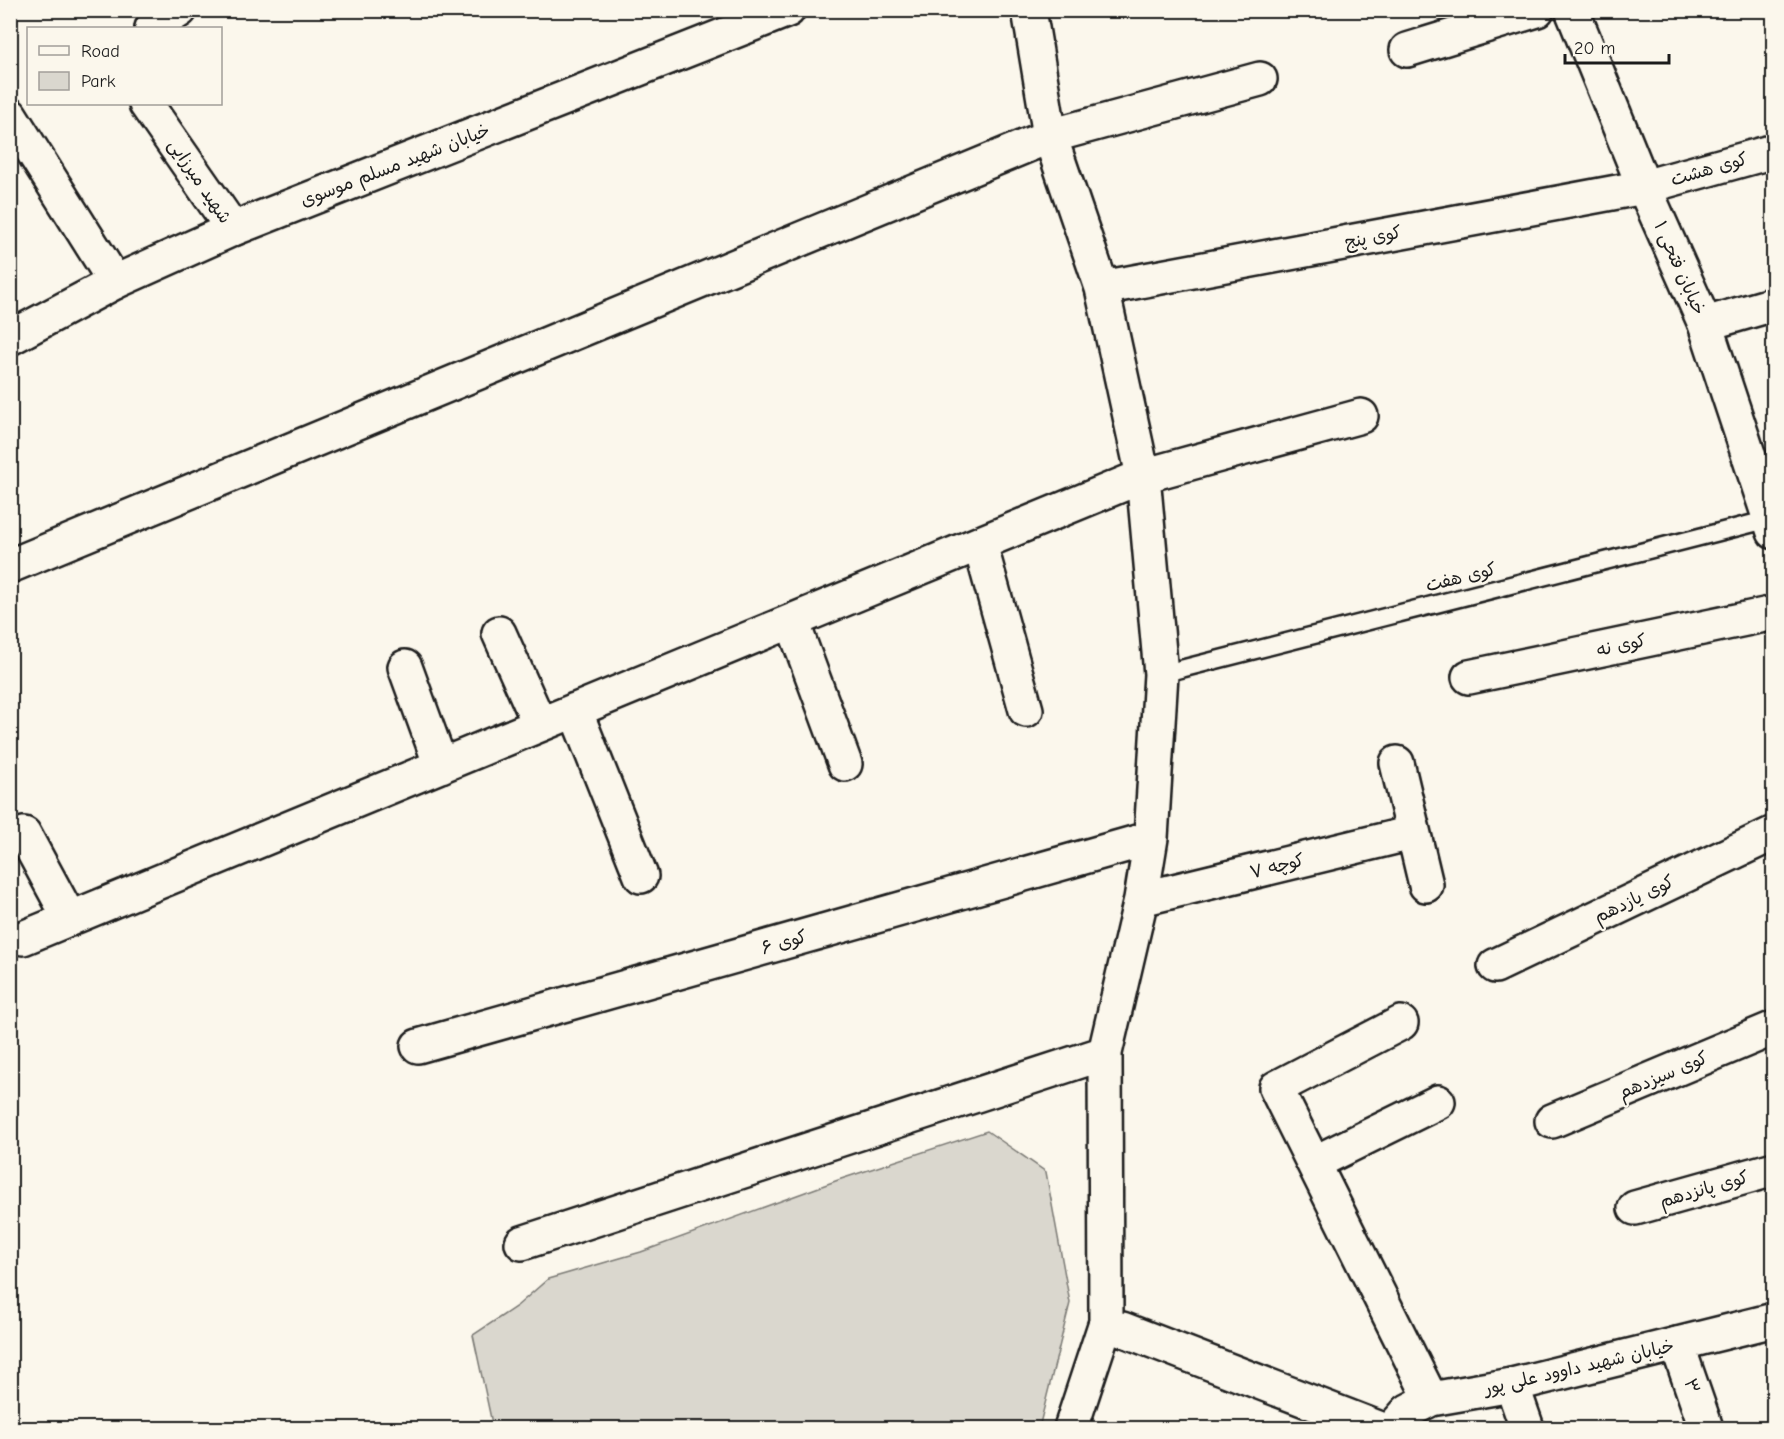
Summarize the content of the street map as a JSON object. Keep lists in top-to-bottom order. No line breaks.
{"streets":{"street":["خیابان شهید مسلم موسوی","کوی هشت","شهید میرزایی","کوی پنج","خیابان فتحی ۱","کوی نه","کوچه ۷","کوی یازدهم","کوی ۶","کوی سیزدهم","کوی پانزدهم","خیابان شهید داوود علی پور","۳"],"lane":["کوی هفت"]},"crossings":[["خیابان شهید مسلم موسوی","شهید میرزایی"],["کوی هشت","کوی پنج"],["کوی هشت","خیابان فتحی ۱"],["کوی پنج","خیابان فتحی ۱"],["خیابان فتحی ۱","کوی هفت"],["خیابان شهید داوود علی پور","۳"]],"legend":["Road","Park"],"scale_bar":"20 m"}
